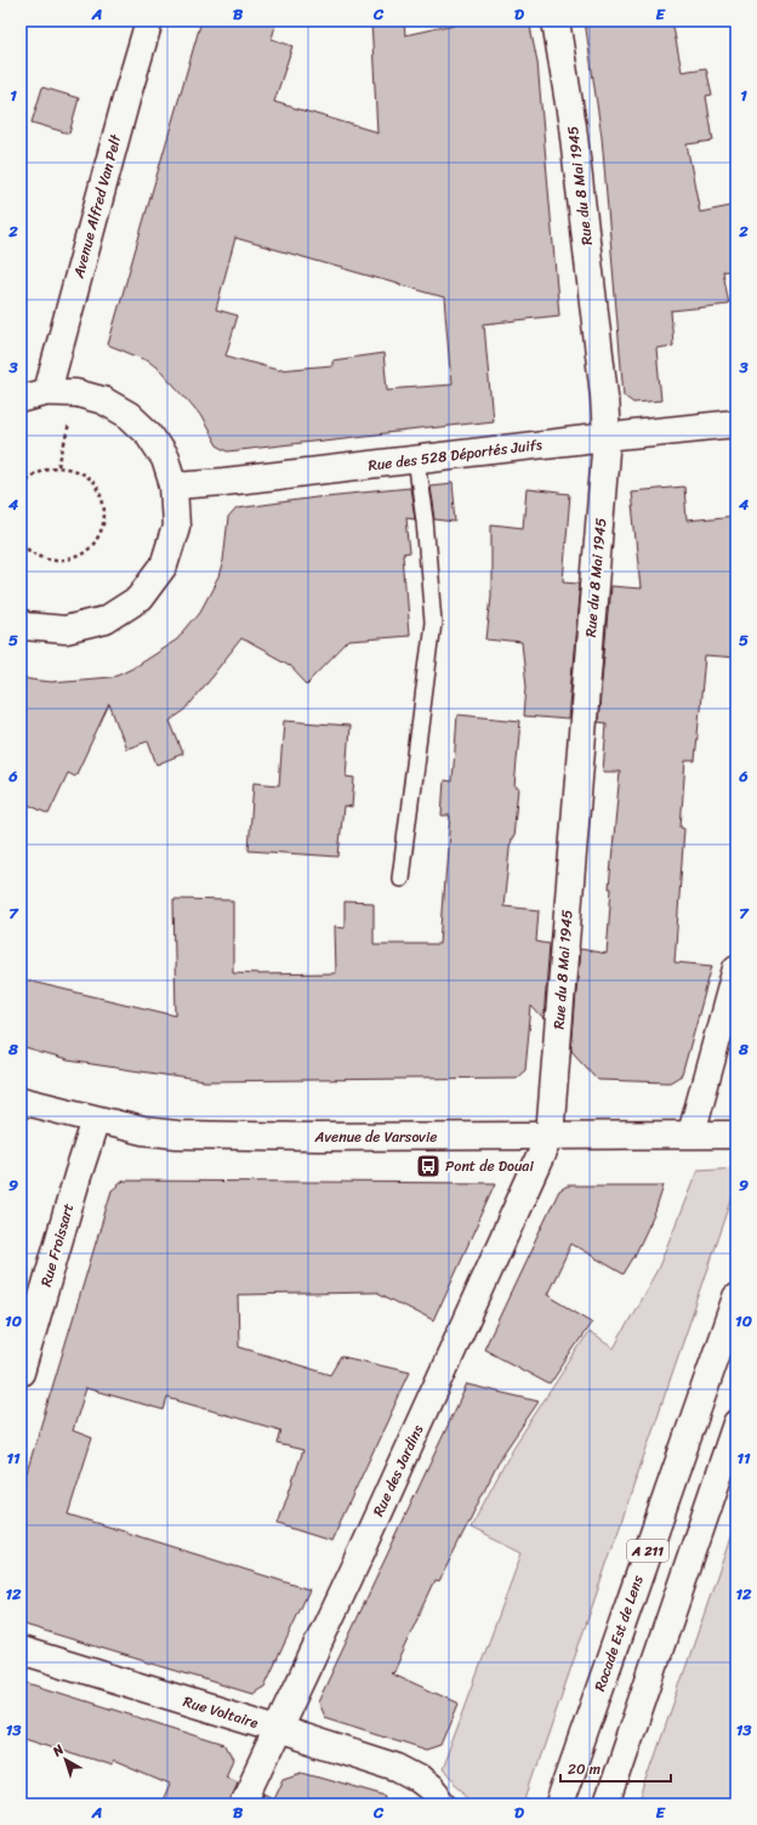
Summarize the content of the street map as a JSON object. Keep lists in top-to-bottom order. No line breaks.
{"streets":{"main road":["Rue du 8 Mai 1945","Avenue Alfred Van Pelt","Rue des 528 Déportés Juifs","Avenue de Varsovie","Rue Froissart","Rue des Jardins","A 211","Rocade Est de Lens","Rue Voltaire"]},"crossings":[["Rue du 8 Mai 1945","Rue des 528 Déportés Juifs"],["Rue du 8 Mai 1945","Avenue de Varsovie"],["Rue du 8 Mai 1945","Rue des Jardins"],["Avenue de Varsovie","Rue Froissart"],["Avenue de Varsovie","Rue des Jardins"],["Rue des Jardins","Rue Voltaire"]],"places":{"bus stop":["Pont de Douai"]},"scale_bar":"20 m","north":"top left","grid":{"columns":["A","B","C","D","E"],"rows":["1","2","3","4","5","6","7","8","9","10","11","12","13"]}}
